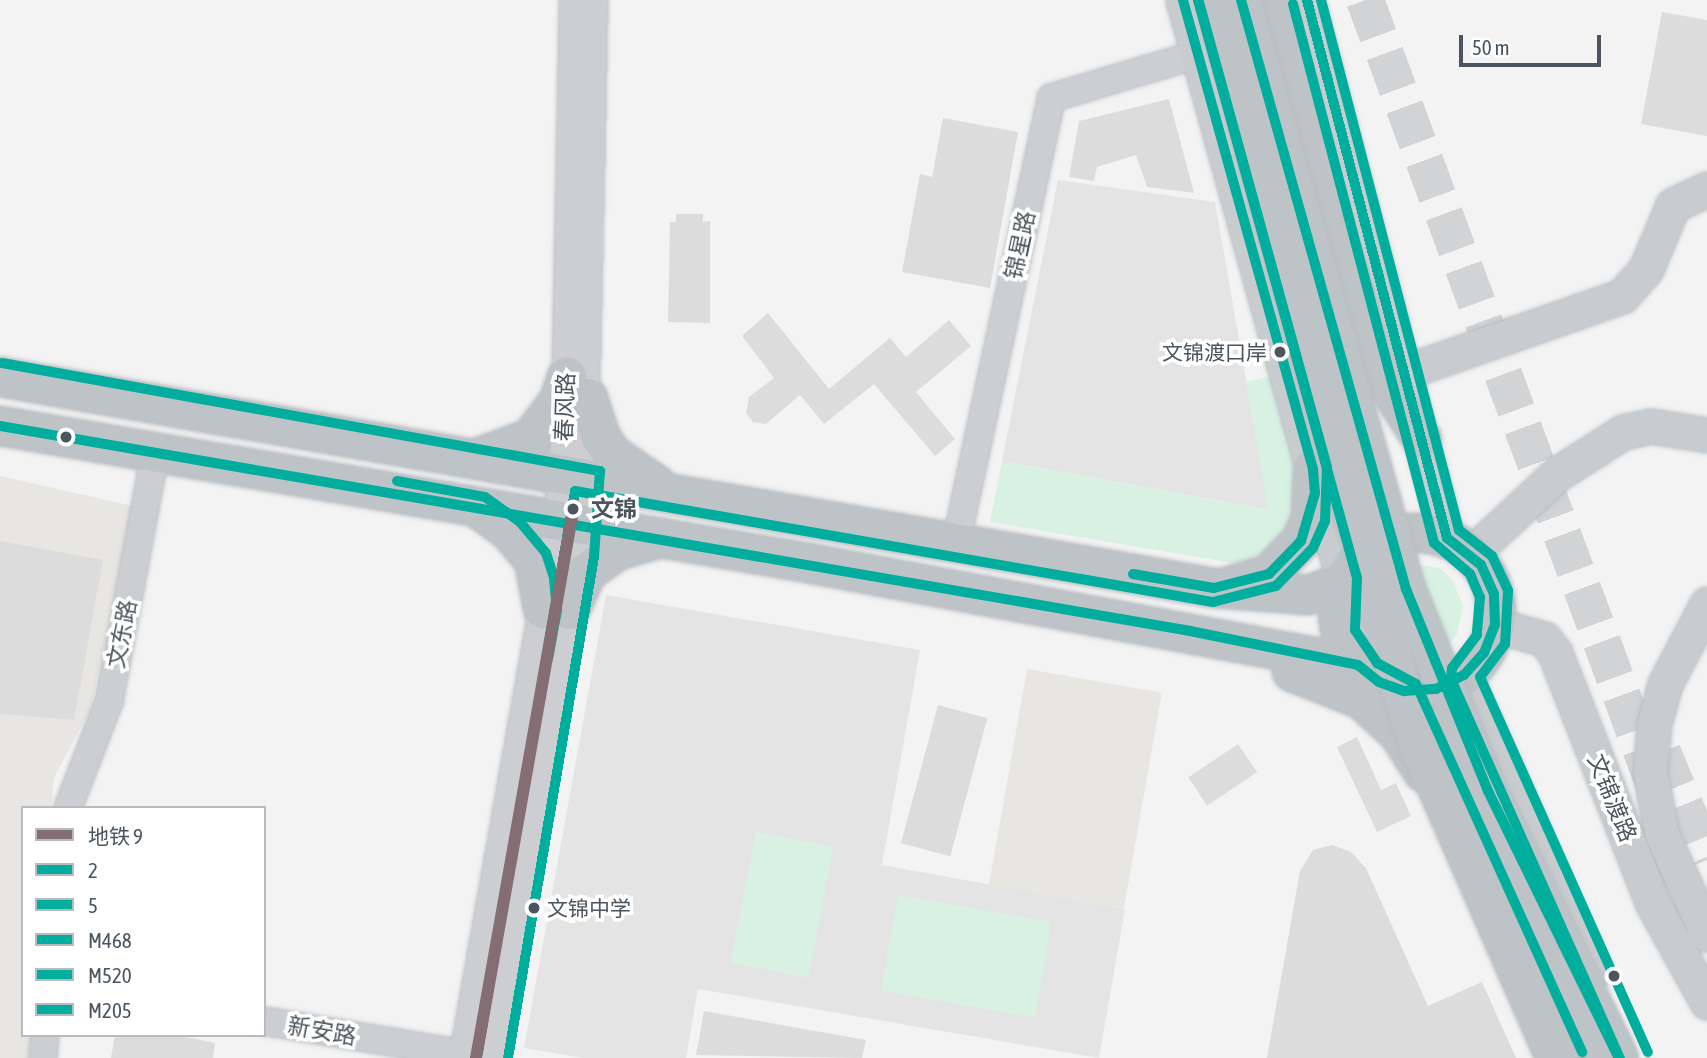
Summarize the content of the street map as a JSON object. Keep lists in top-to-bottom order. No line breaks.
{"streets":{"main road":["文锦渡路"],"street":["锦星路","春风路","文东路","新安路"]},"crossings":[["春风路","新安路"]],"places":["文锦渡口岸","文锦","文锦中学"],"lines":["transit line 2","transit line 5","transit line M468","transit line M520","transit line M205","metro line 9"],"legend":["地铁 9","2","5","M468","M520","M205"],"scale_bar":"50 m"}
